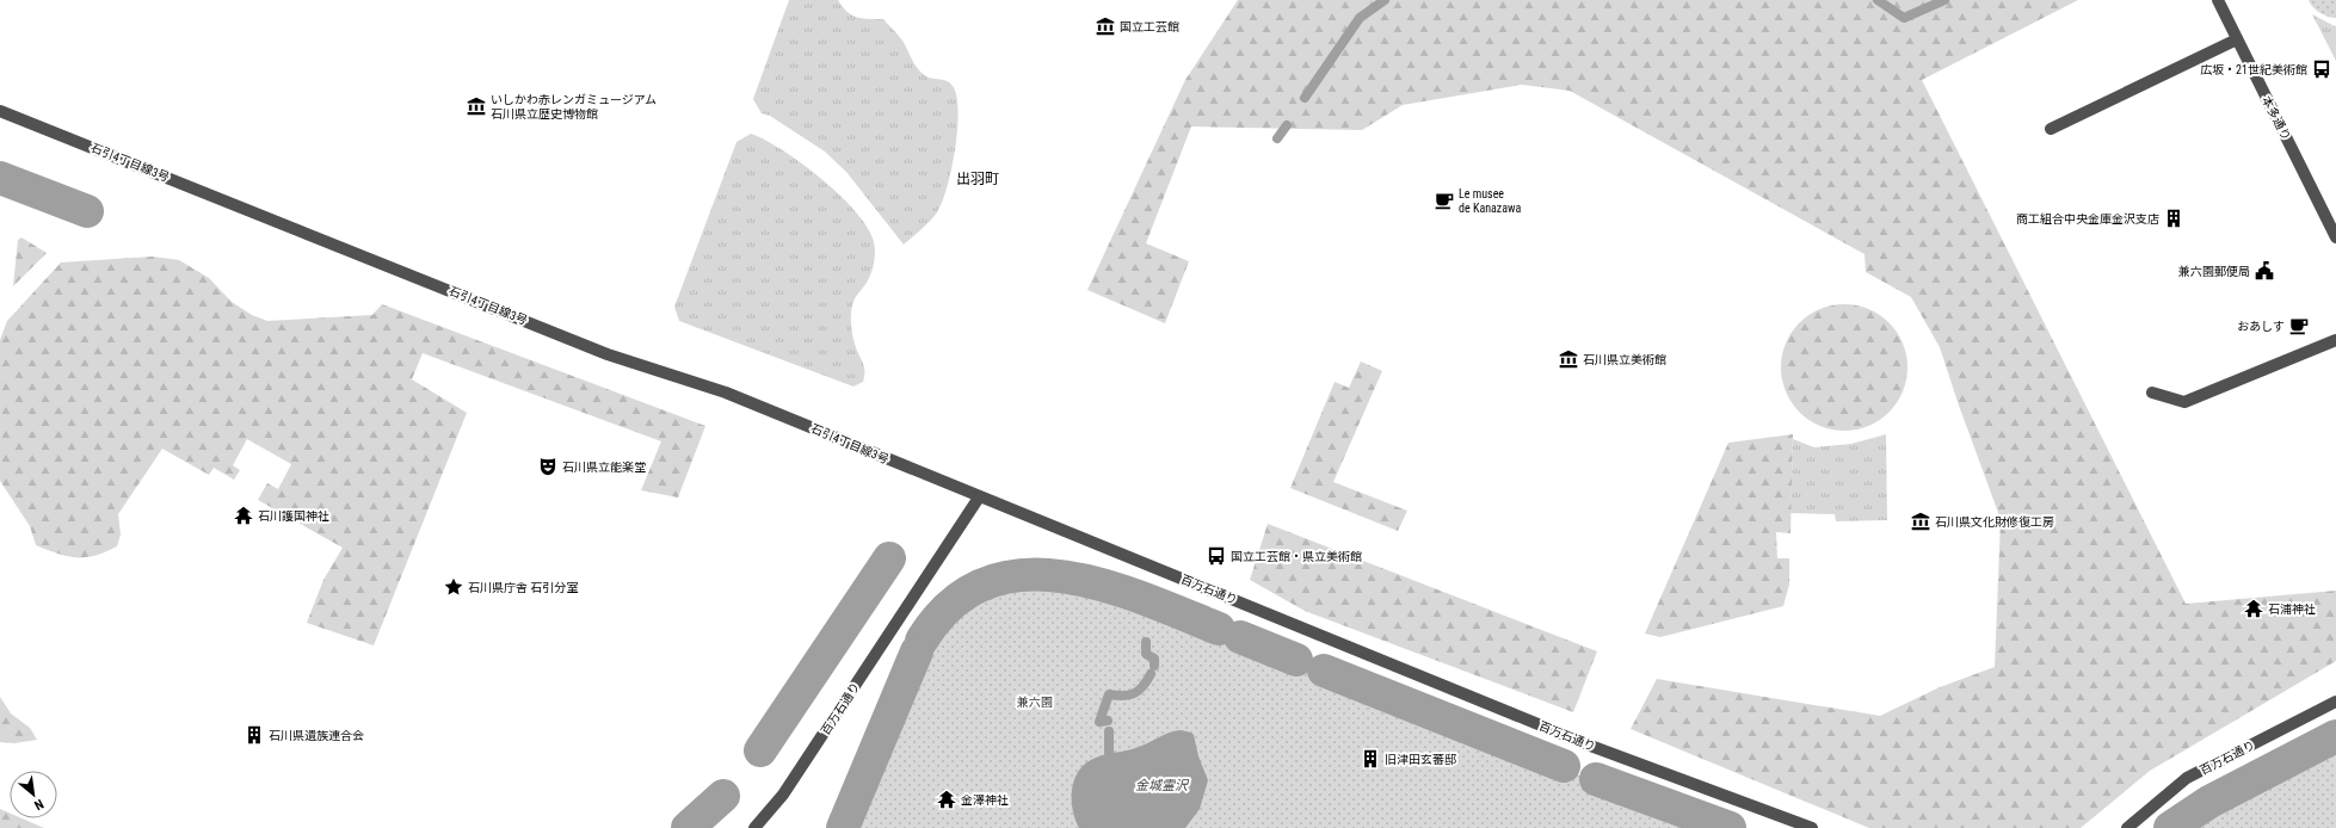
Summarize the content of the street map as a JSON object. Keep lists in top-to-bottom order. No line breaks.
{"streets":{"street":["本多通り","石引4丁目線3号","百万石通り"]},"crossings":[["石引4丁目線3号","百万石通り"]],"districts":["出羽町"],"water":["金城霊沢"],"parks":["兼六園"],"places":{"museum":["国立工芸館","いしかわ赤レンガミュージアム 石川県立歴史博物館","石川県立美術館","石川県文化財修復工房"],"bus stop":["広坂・21世紀美術館","国立工芸館・県立美術館"],"cafe":["Le musee de Kanazawa","おあしす"],"building":["商工組合中央金庫金沢支店","石川県遺族連合会","旧津田玄蕃邸"],"public building":["兼六園郵便局"],"theatre":["石川県立能楽堂"],"temple":["石川護国神社","石浦神社","金澤神社"],"place":["石川県庁舎 石引分室"]},"north":"bottom right"}
